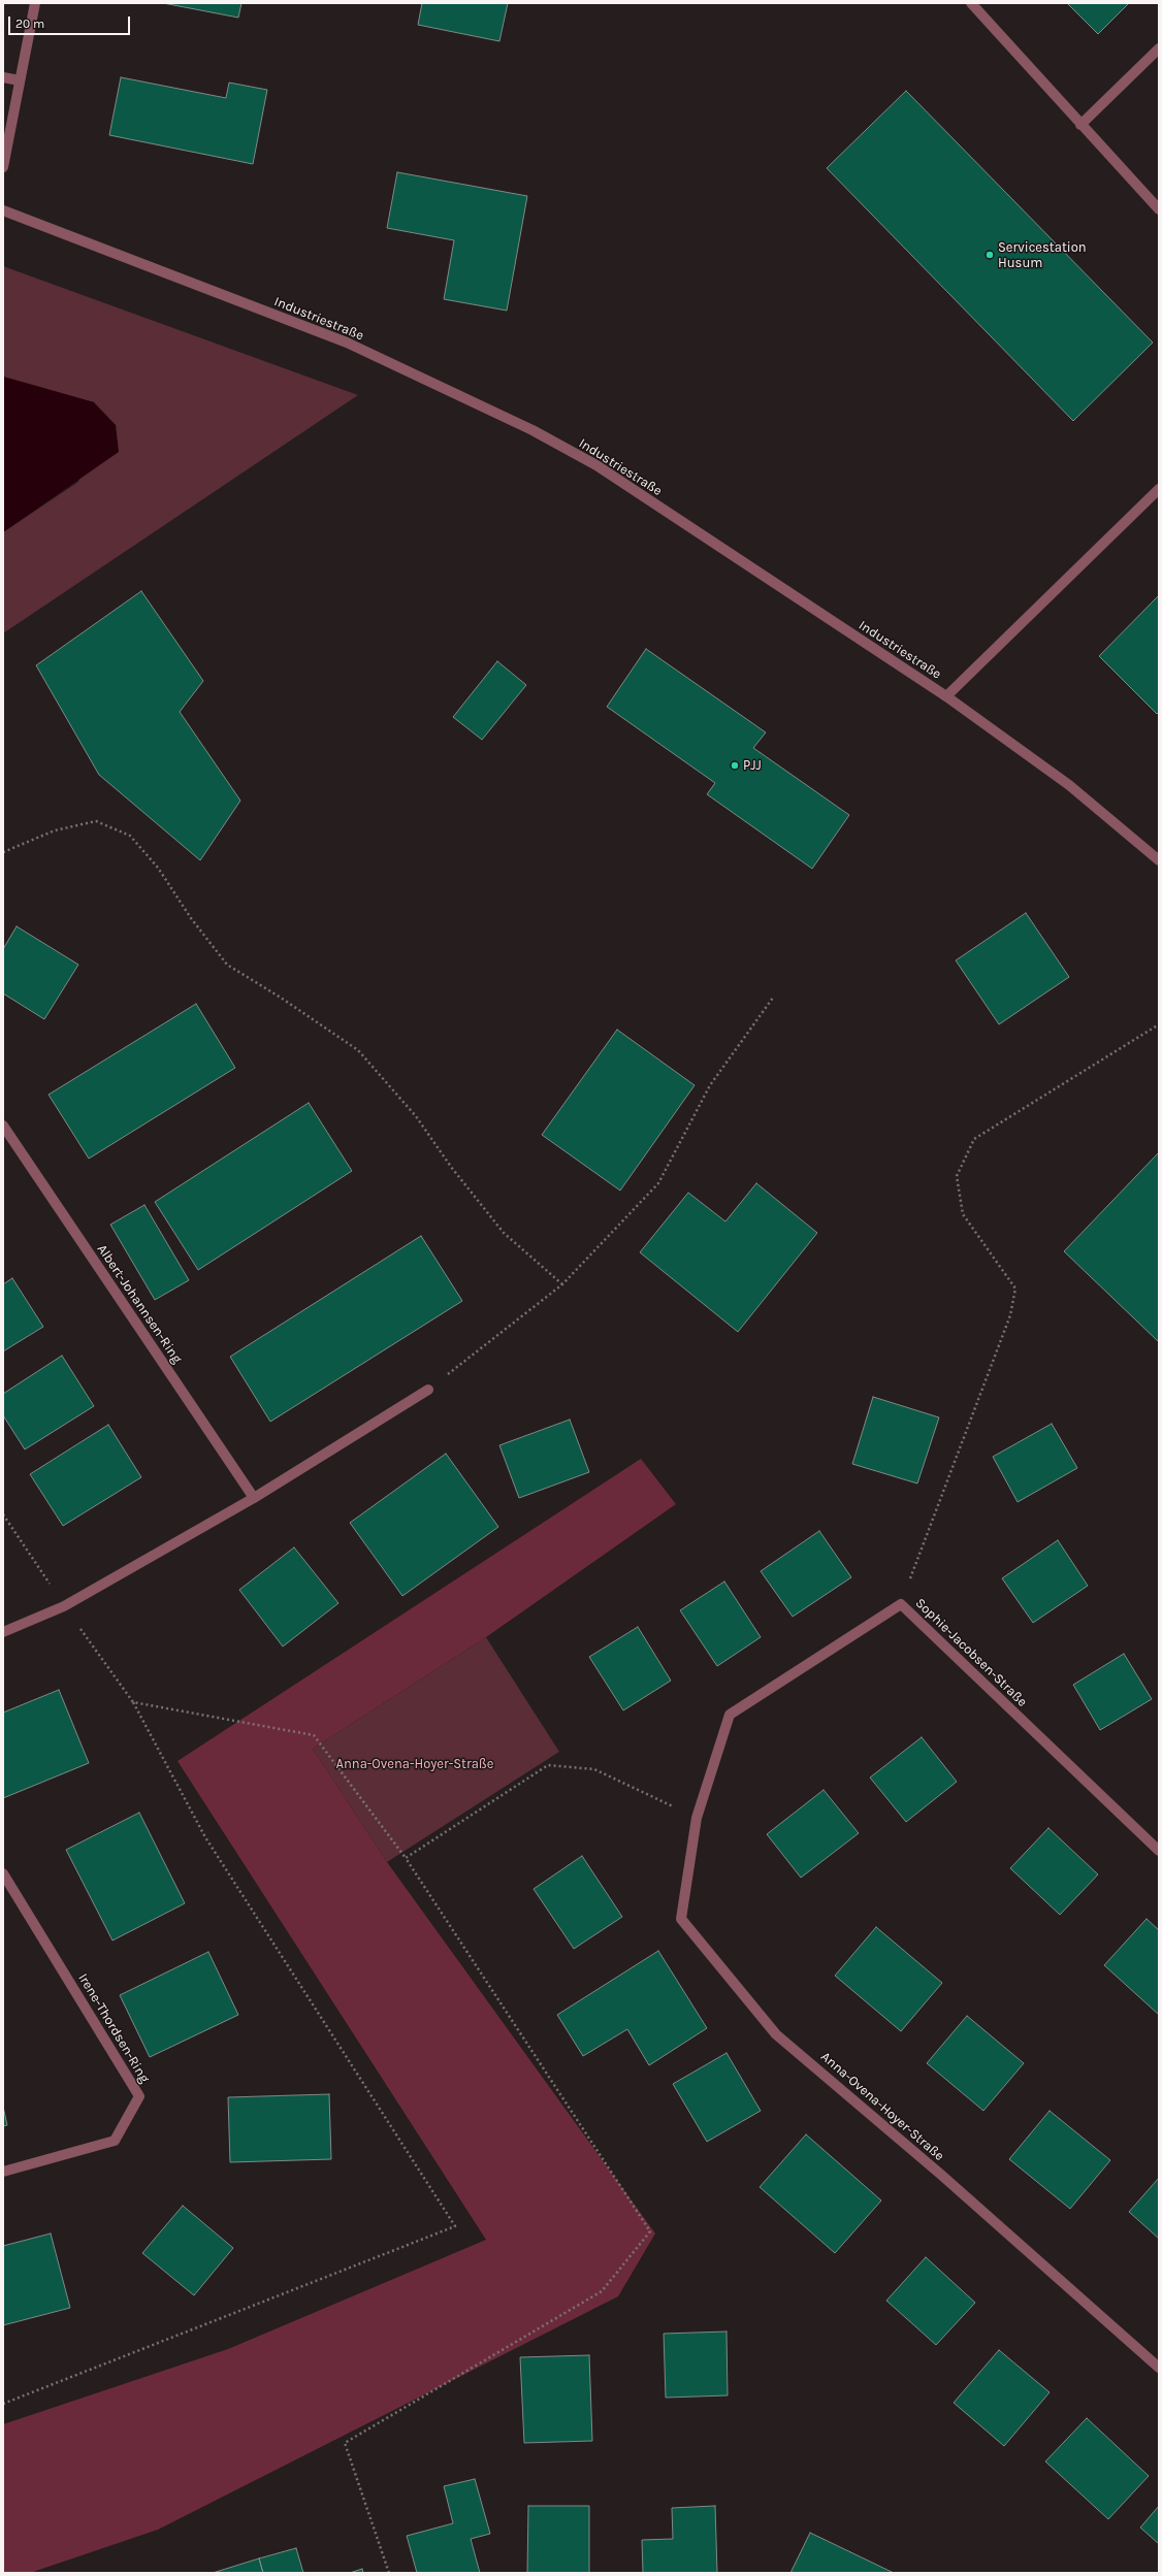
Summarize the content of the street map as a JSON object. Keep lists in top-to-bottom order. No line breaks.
{"streets":{"street":["Industriestraße","Albert-Johannsen-Ring","Sophie-Jacobsen-Straße","Irene-Thordsen-Ring","Anna-Ovena-Hoyer-Straße"]},"crossings":[["Sophie-Jacobsen-Straße","Anna-Ovena-Hoyer-Straße"]],"parks":["Anna-Ovena-Hoyer-Straße"],"places":["Servicestation Husum","PJJ"],"scale_bar":"20 m"}
